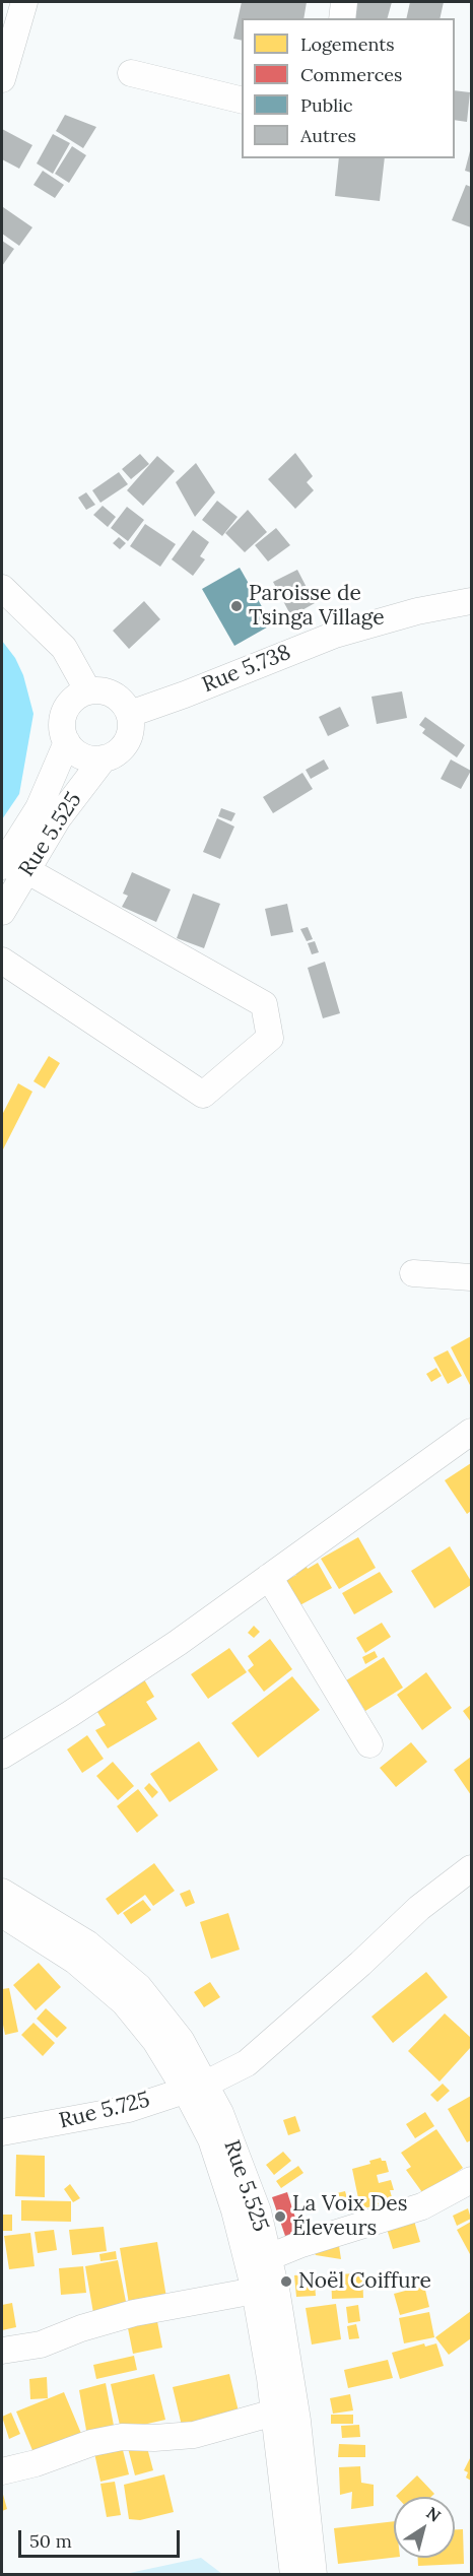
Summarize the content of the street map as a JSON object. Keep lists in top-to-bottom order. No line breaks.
{"streets":{"street":["Rue 5.738","Rue 5.525","Rue 5.725"]},"crossings":[["Rue 5.738","Rue 5.525"],["Rue 5.525","Rue 5.725"]],"places":["Paroisse de Tsinga Village","La Voix Des Éleveurs","Noël Coiffure"],"legend":["Logements","Commerces","Public","Autres"],"scale_bar":"50 m","north":"top right"}
